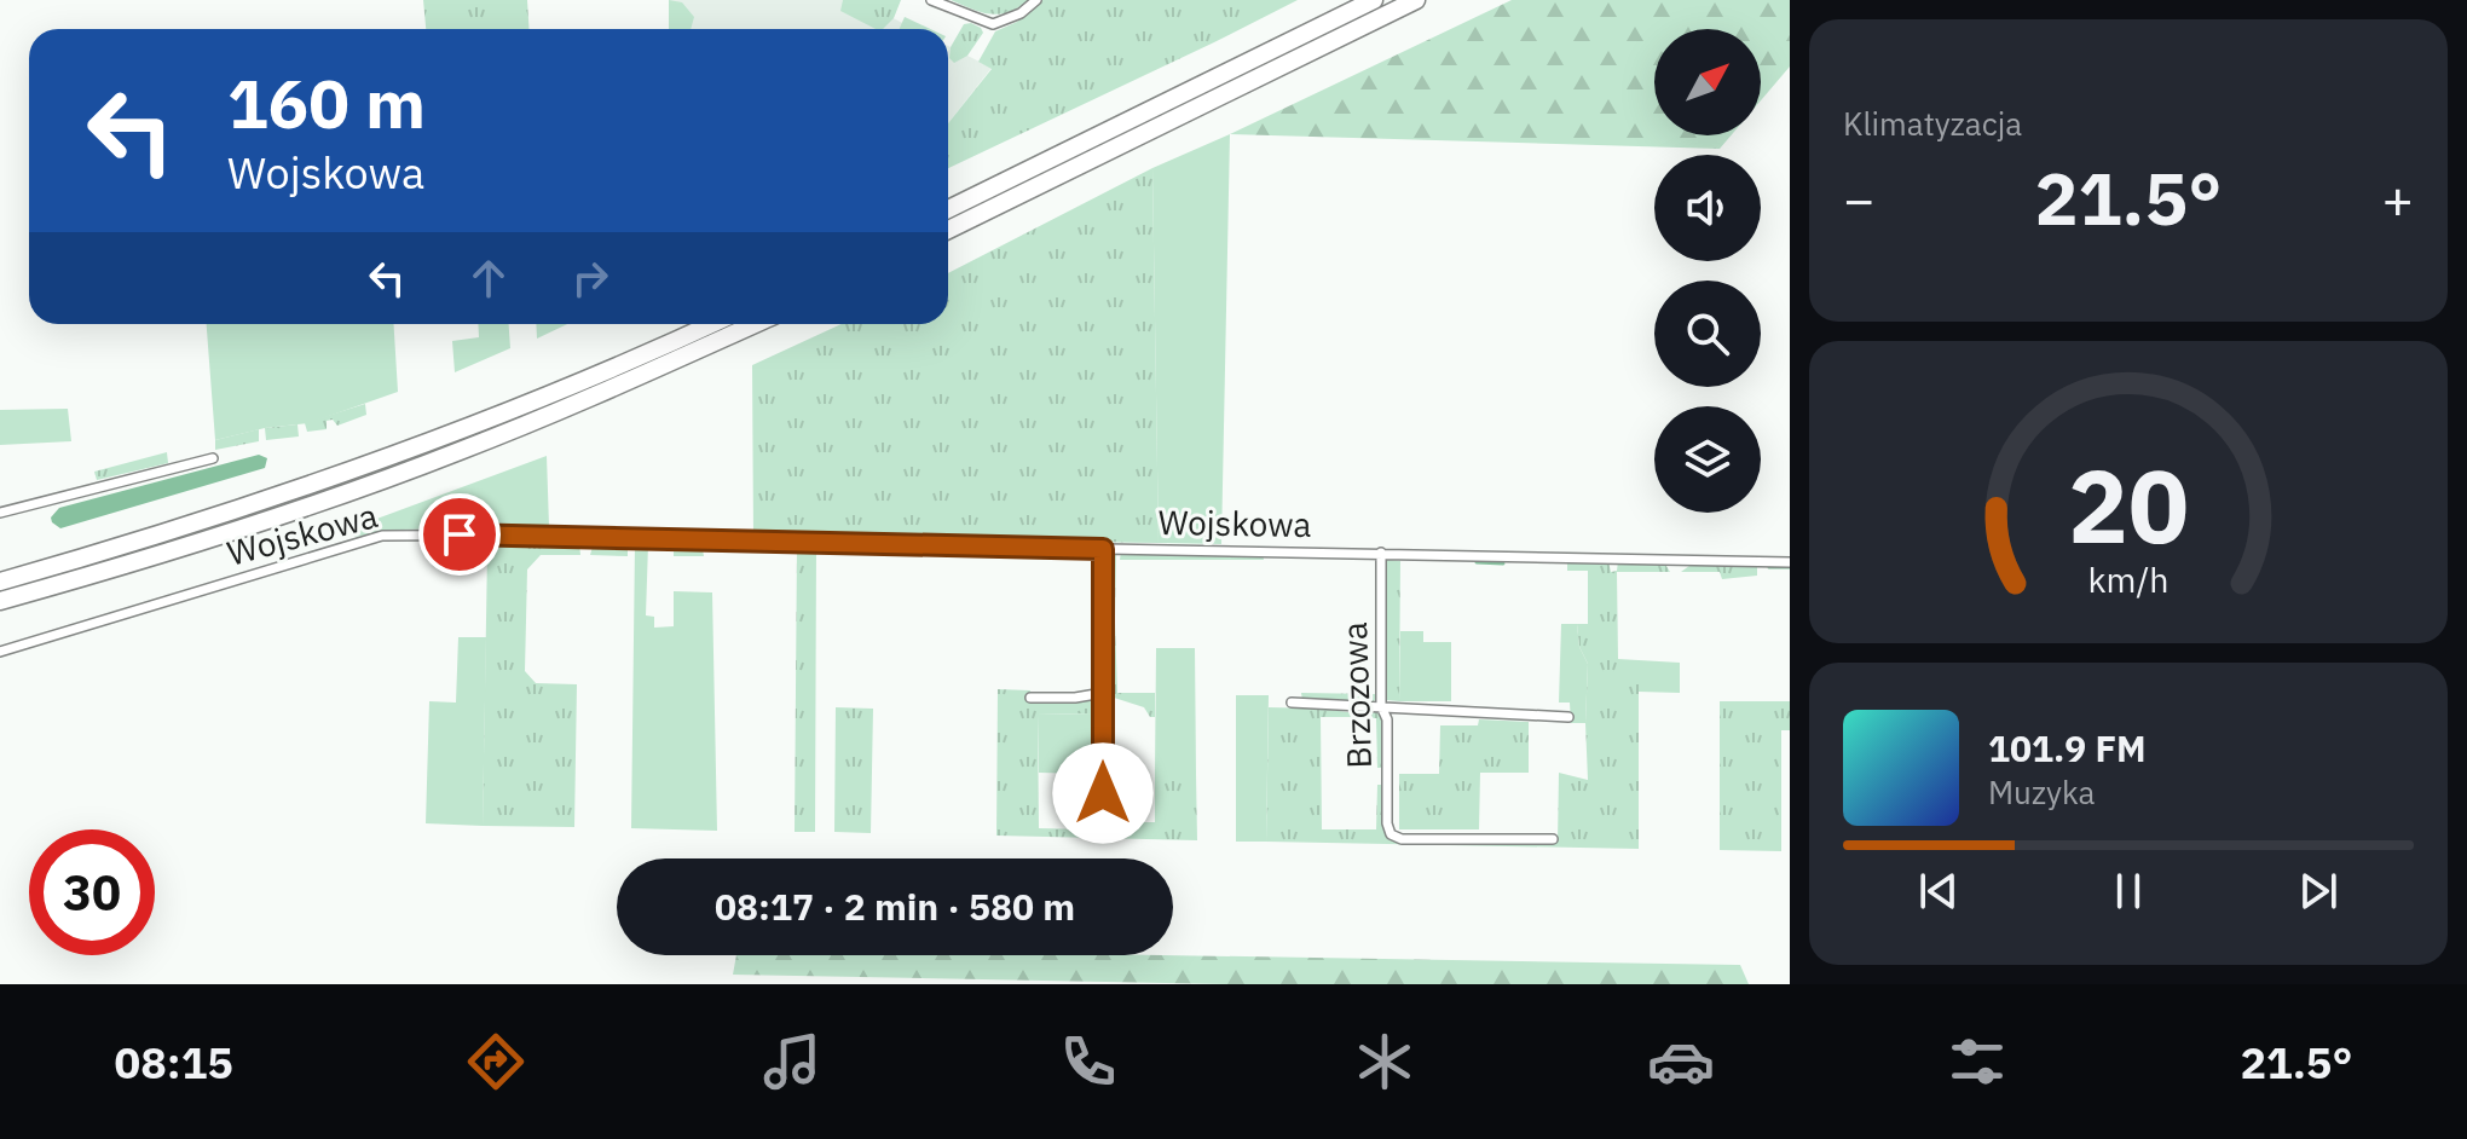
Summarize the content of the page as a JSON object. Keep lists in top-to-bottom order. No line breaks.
{"streets":{"street":["Wojskowa","Brzozowa"]},"crossings":[["Wojskowa","Brzozowa"]],"north":"top right","page":{"tile":"Klimatyzacja","turn":["160 m","Wojskowa"],"heat":["−","21.5°","+"],"song":["101.9 FM","Muzyka"],"limit":"30","trip":"08:17 · 2 min · 580 m","tabs":["08:15","21.5°"],"gauge":["20","km/h"]}}
